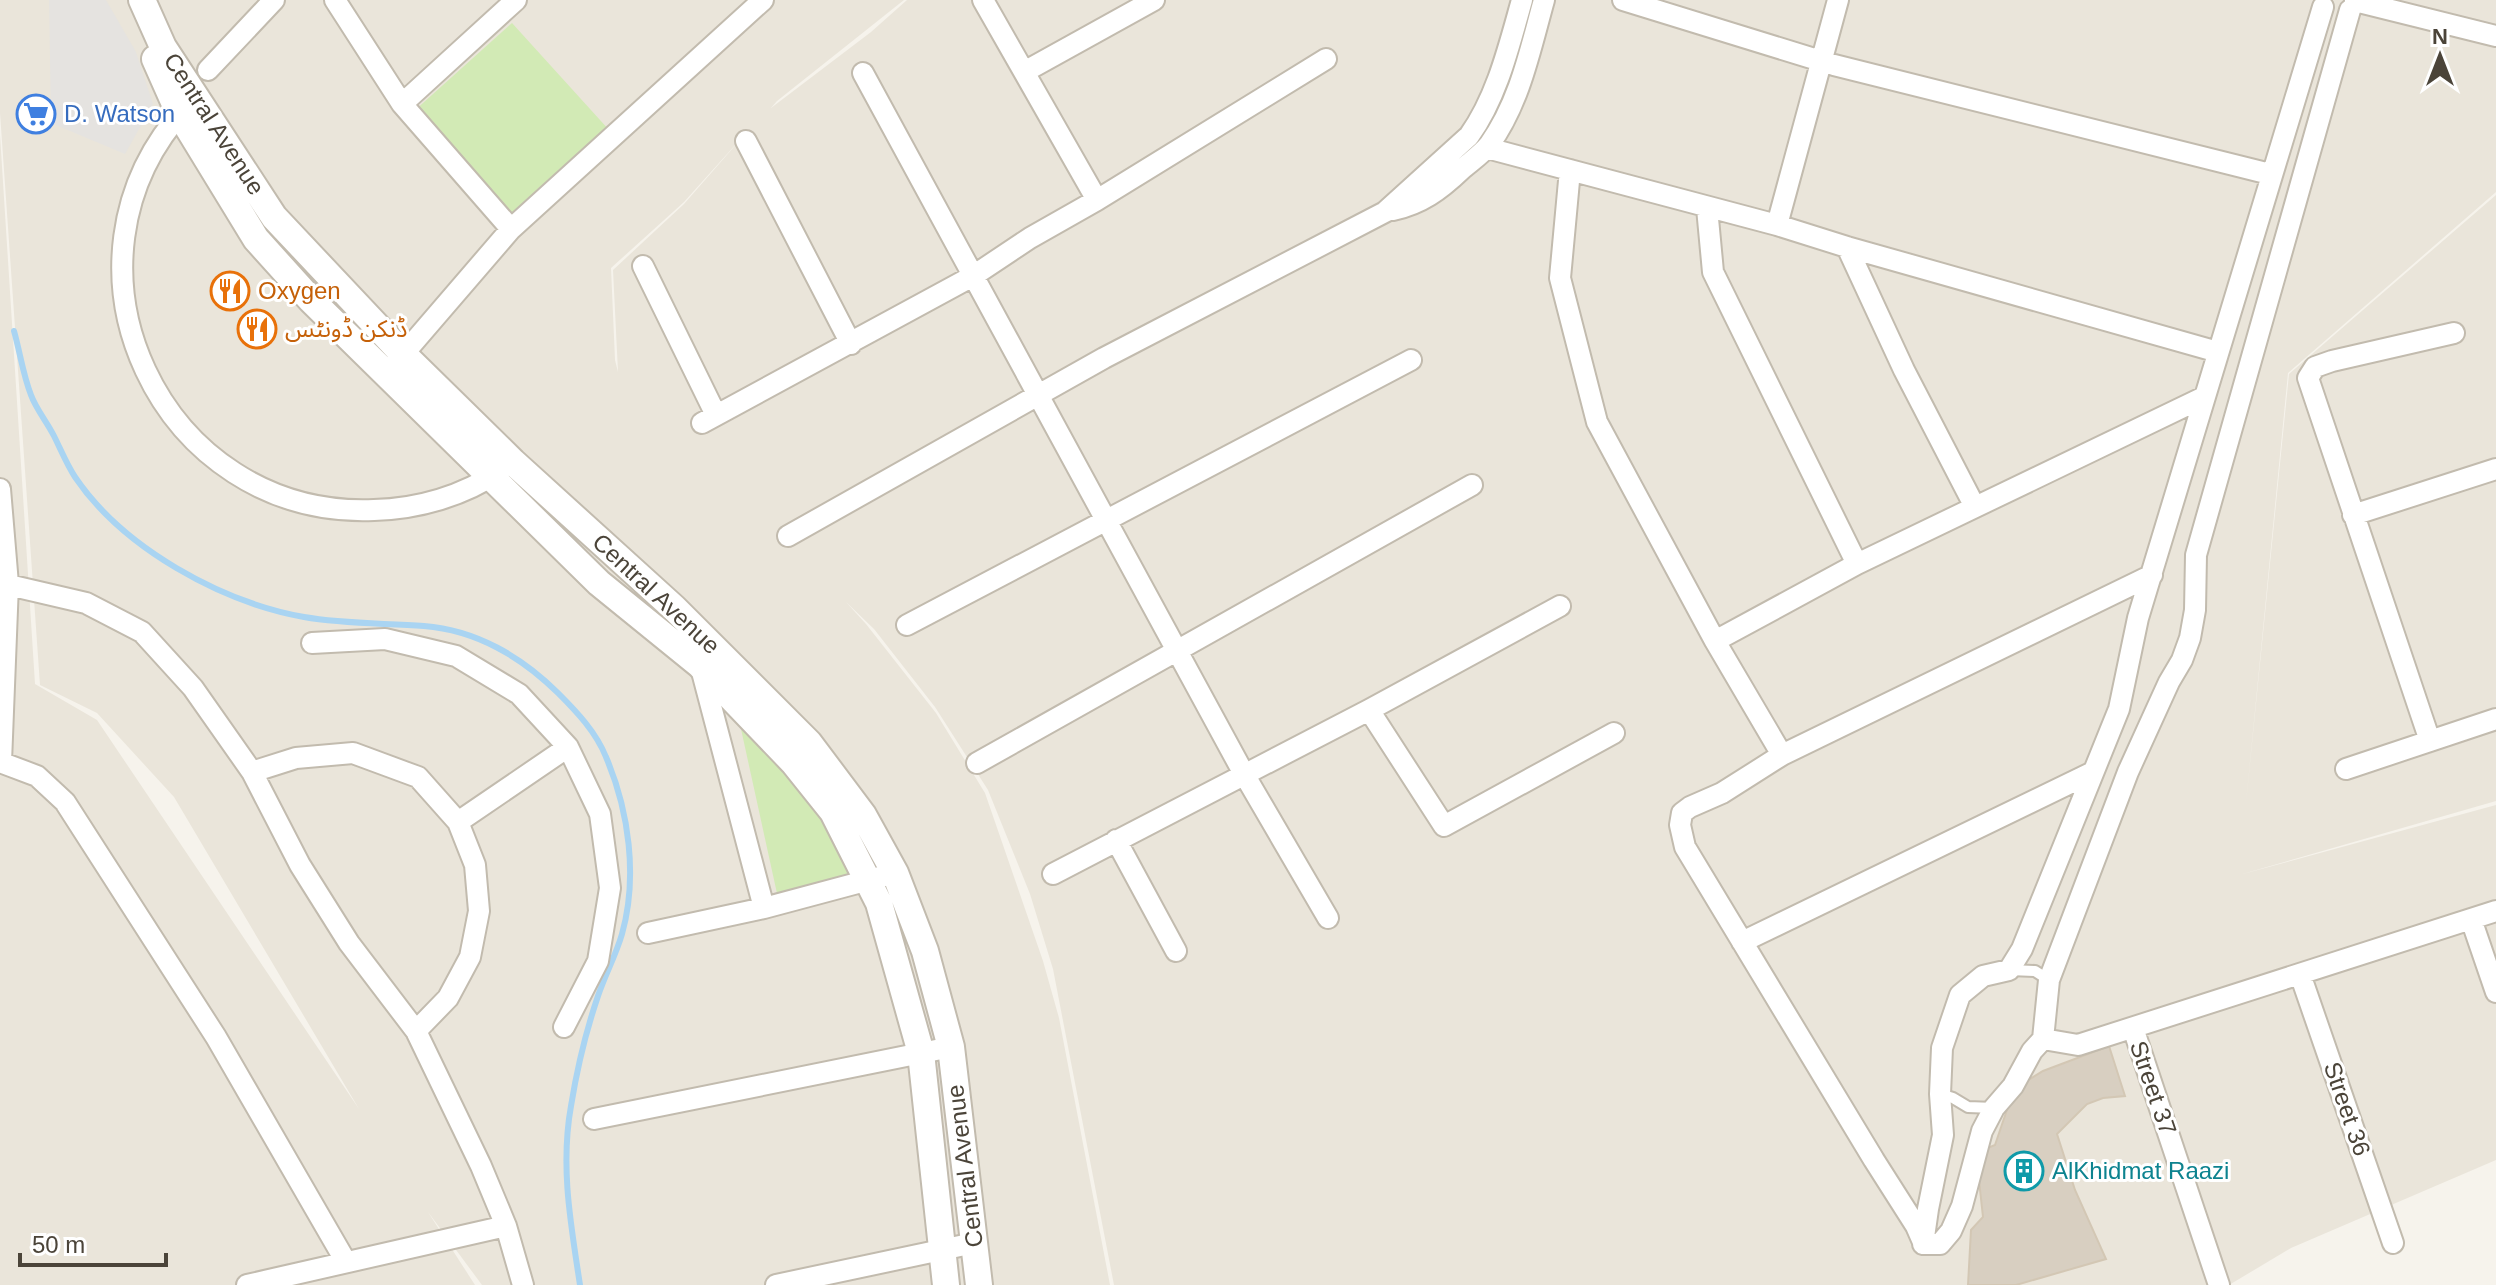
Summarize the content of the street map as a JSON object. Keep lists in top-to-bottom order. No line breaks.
{"streets":{"street":["Central Avenue","Street 37","Street 36"]},"places":{"supermarket":["D. Watson"],"restaurant":["Oxygen","ڈنکن ڈونٹس"],"building":["AlKhidmat Raazi"]},"scale_bar":"50 m","north":"top"}
